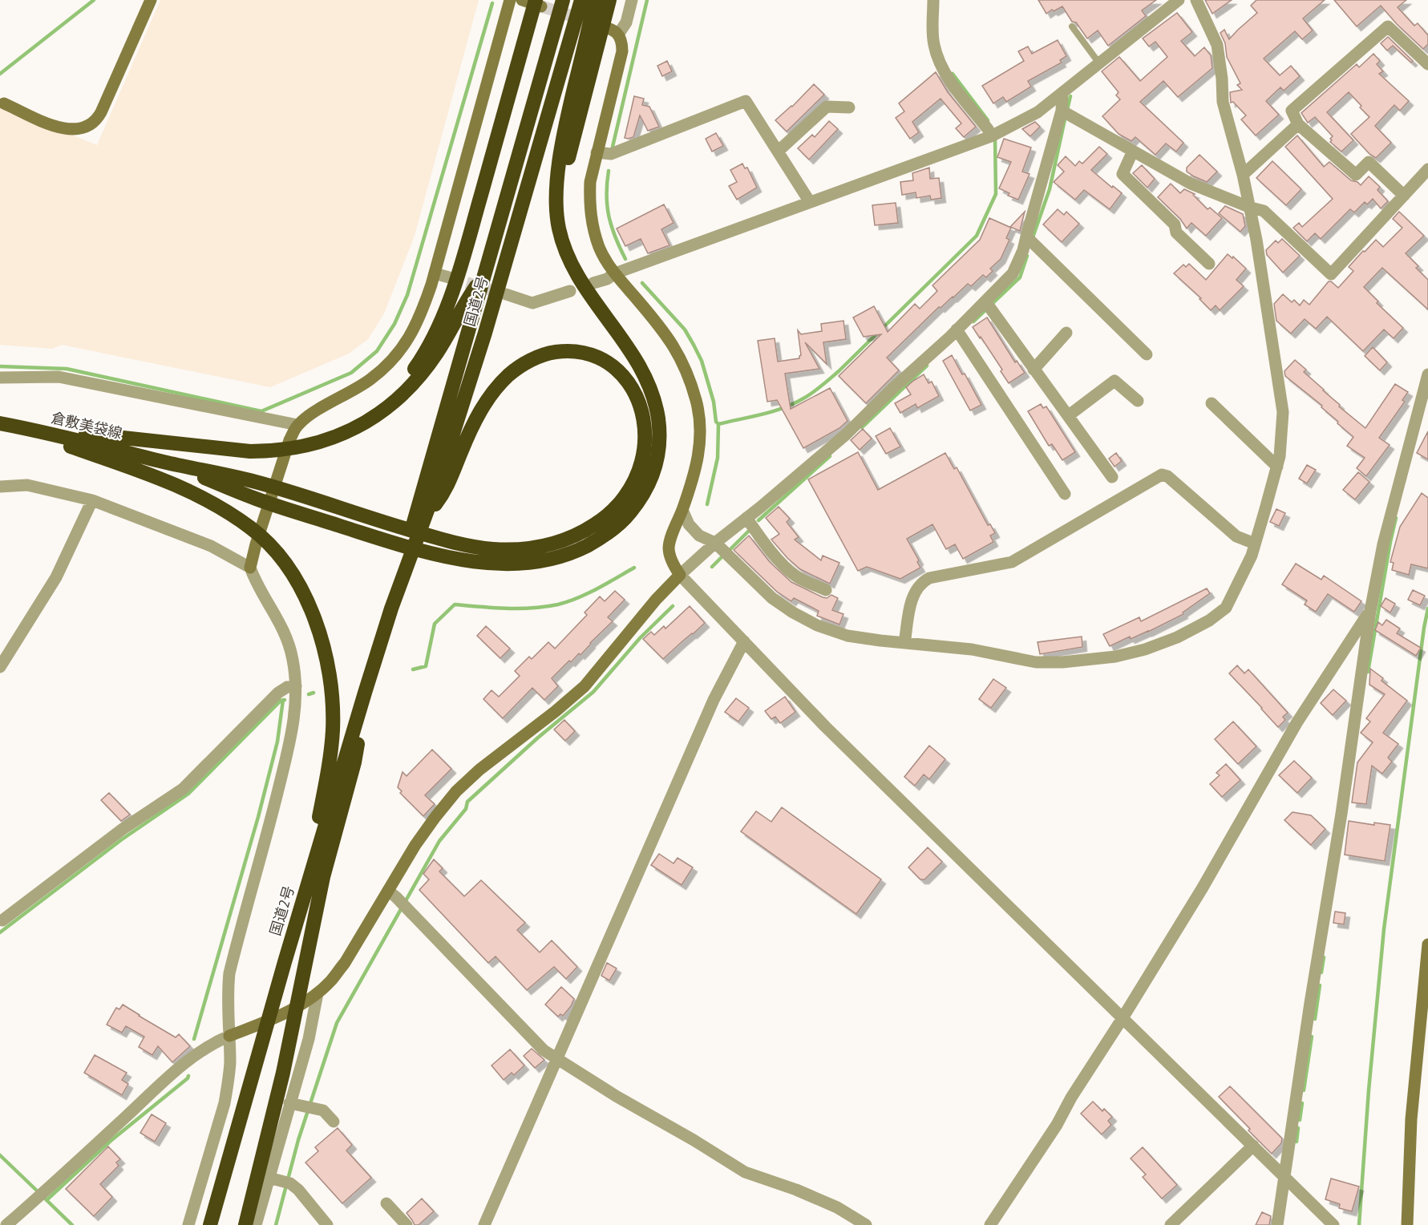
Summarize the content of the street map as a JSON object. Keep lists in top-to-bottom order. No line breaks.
{"streets":{"highway":["国道2号","倉敷美袋線"]}}
